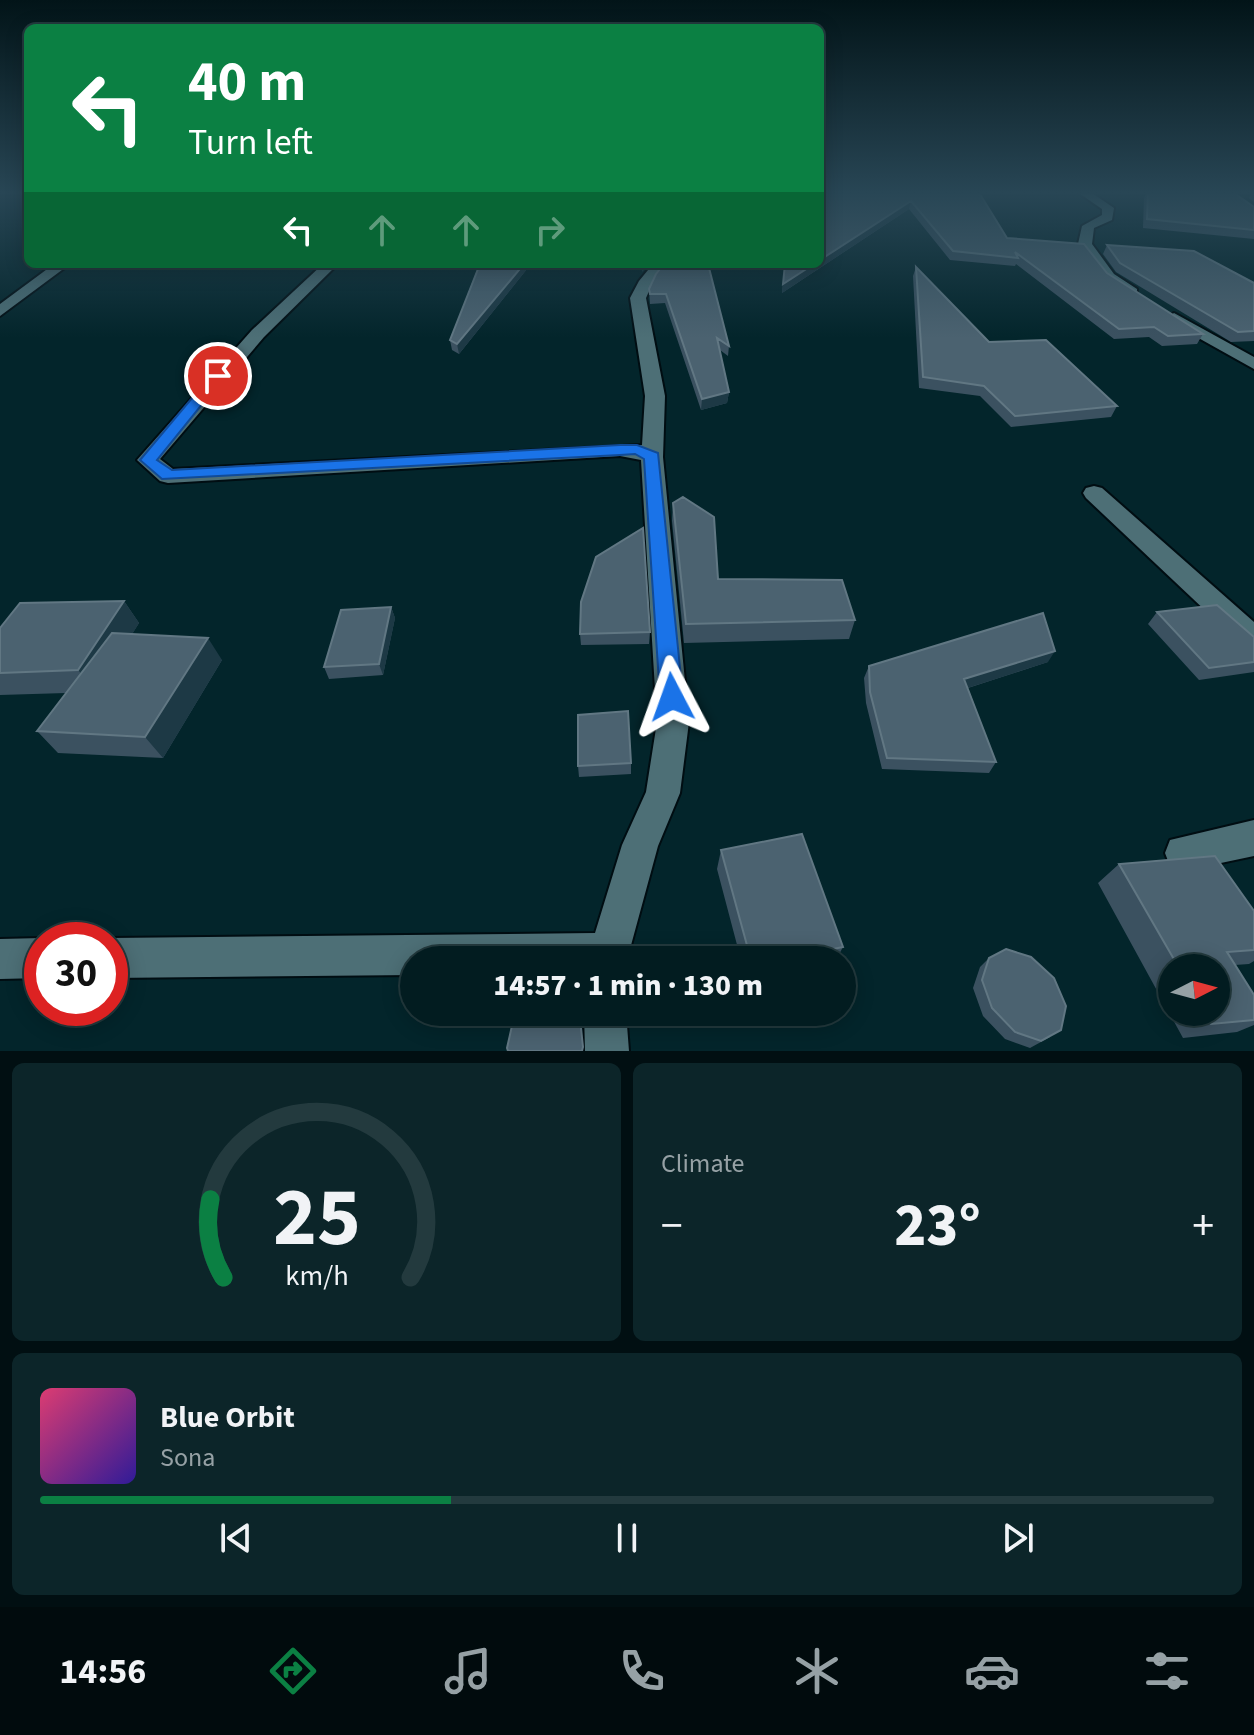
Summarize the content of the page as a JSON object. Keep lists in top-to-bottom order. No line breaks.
{"north":"right","page":{"turn":["40 m","Turn left"],"limit":"30","trip":"14:57 · 1 min · 130 m","tile":"Climate","heat":["−","23°","+"],"song":["Blue Orbit","Sona"],"tabs":"14:56","gauge":["25","km/h"]}}
